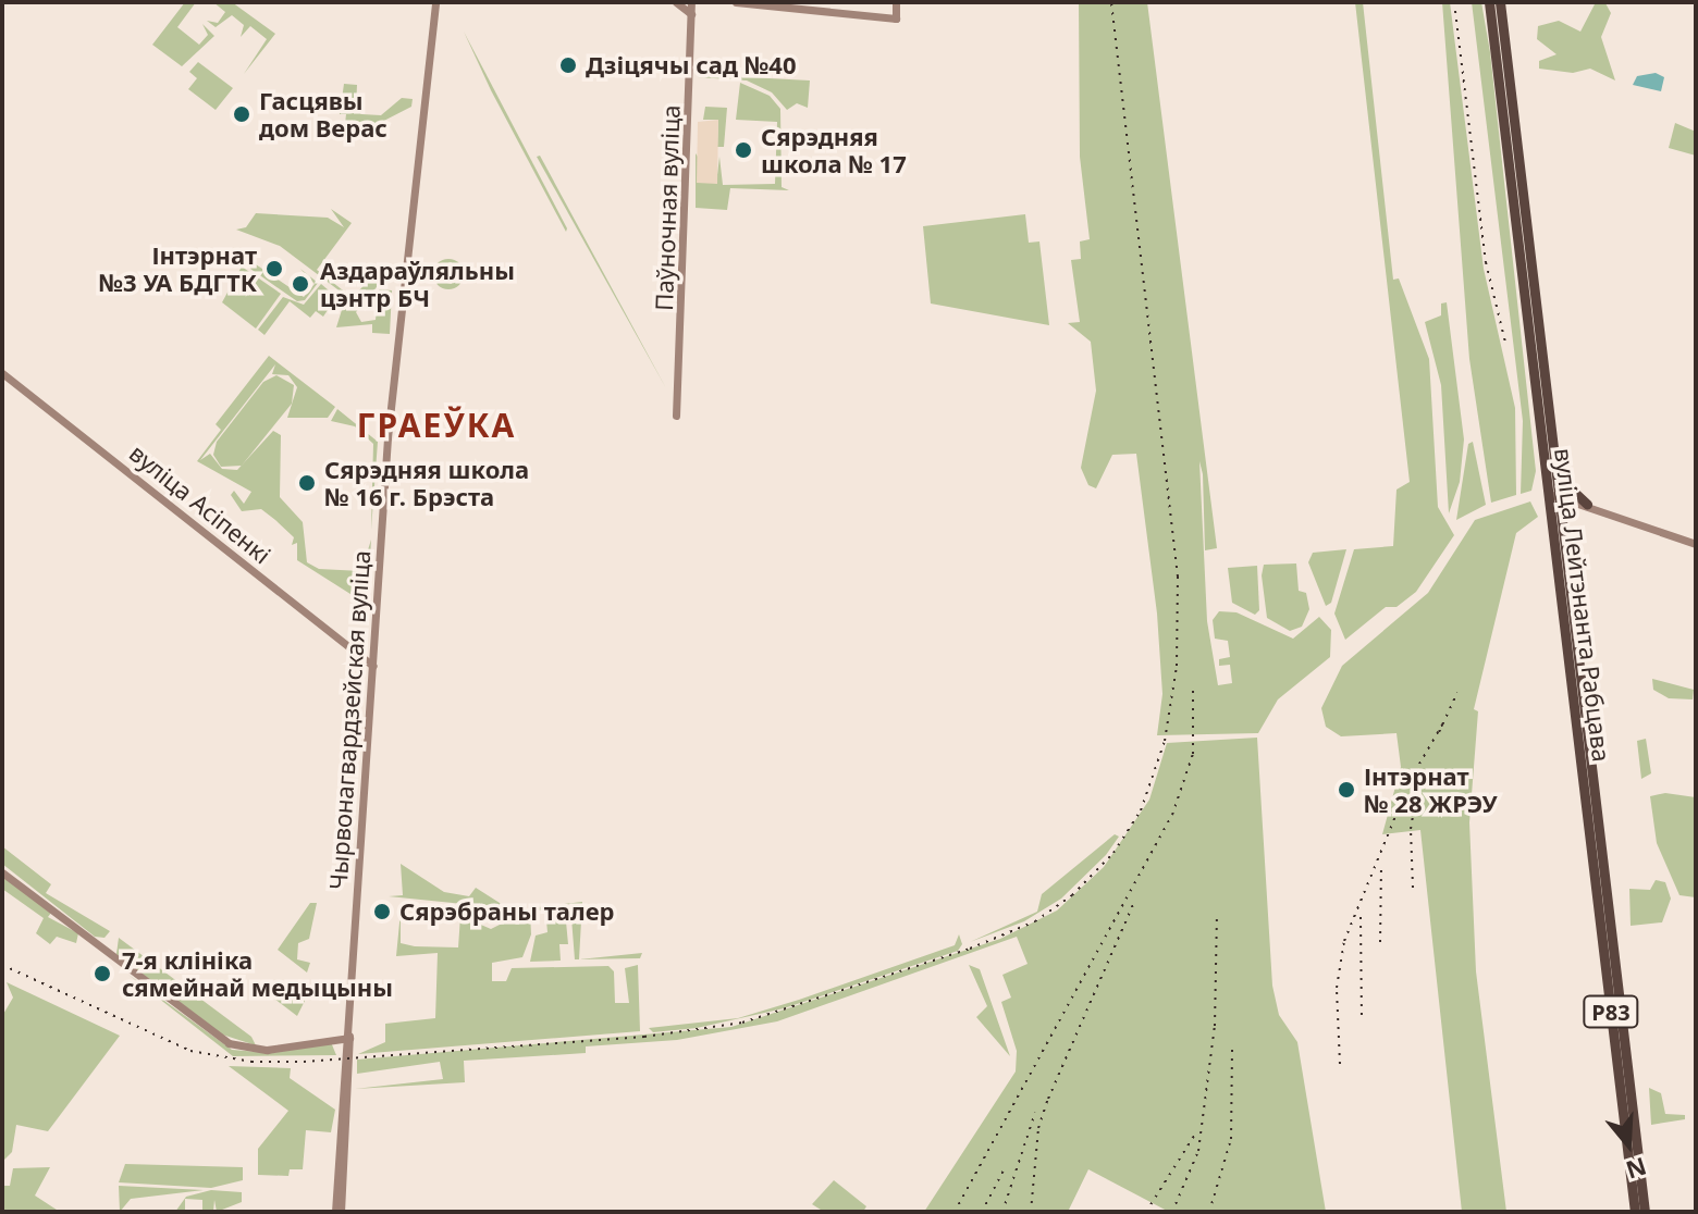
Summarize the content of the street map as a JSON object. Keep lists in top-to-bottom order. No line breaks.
{"streets":{"highway":["вуліца Лейтэнанта Рабцава","Р83"],"main road":["Паўночная вуліца","вуліца Асіпенкі","Чырвонагвардзейская вуліца"]},"crossings":[["вуліца Асіпенкі","Чырвонагвардзейская вуліца"]],"districts":["ГРАЕЎКА"],"places":["Дзіцячы сад №40","Гасцявы дом Верас","Сярэдняя школа № 17","Інтэрнат №3 УА БДГТК","Аздараўляльны цэнтр БЧ","Сярэдняя школа № 16 г. Брэста","Інтэрнат № 28 ЖРЭУ","Сярэбраны талер","7-я клініка сямейнай медыцыны"],"north":"bottom"}
